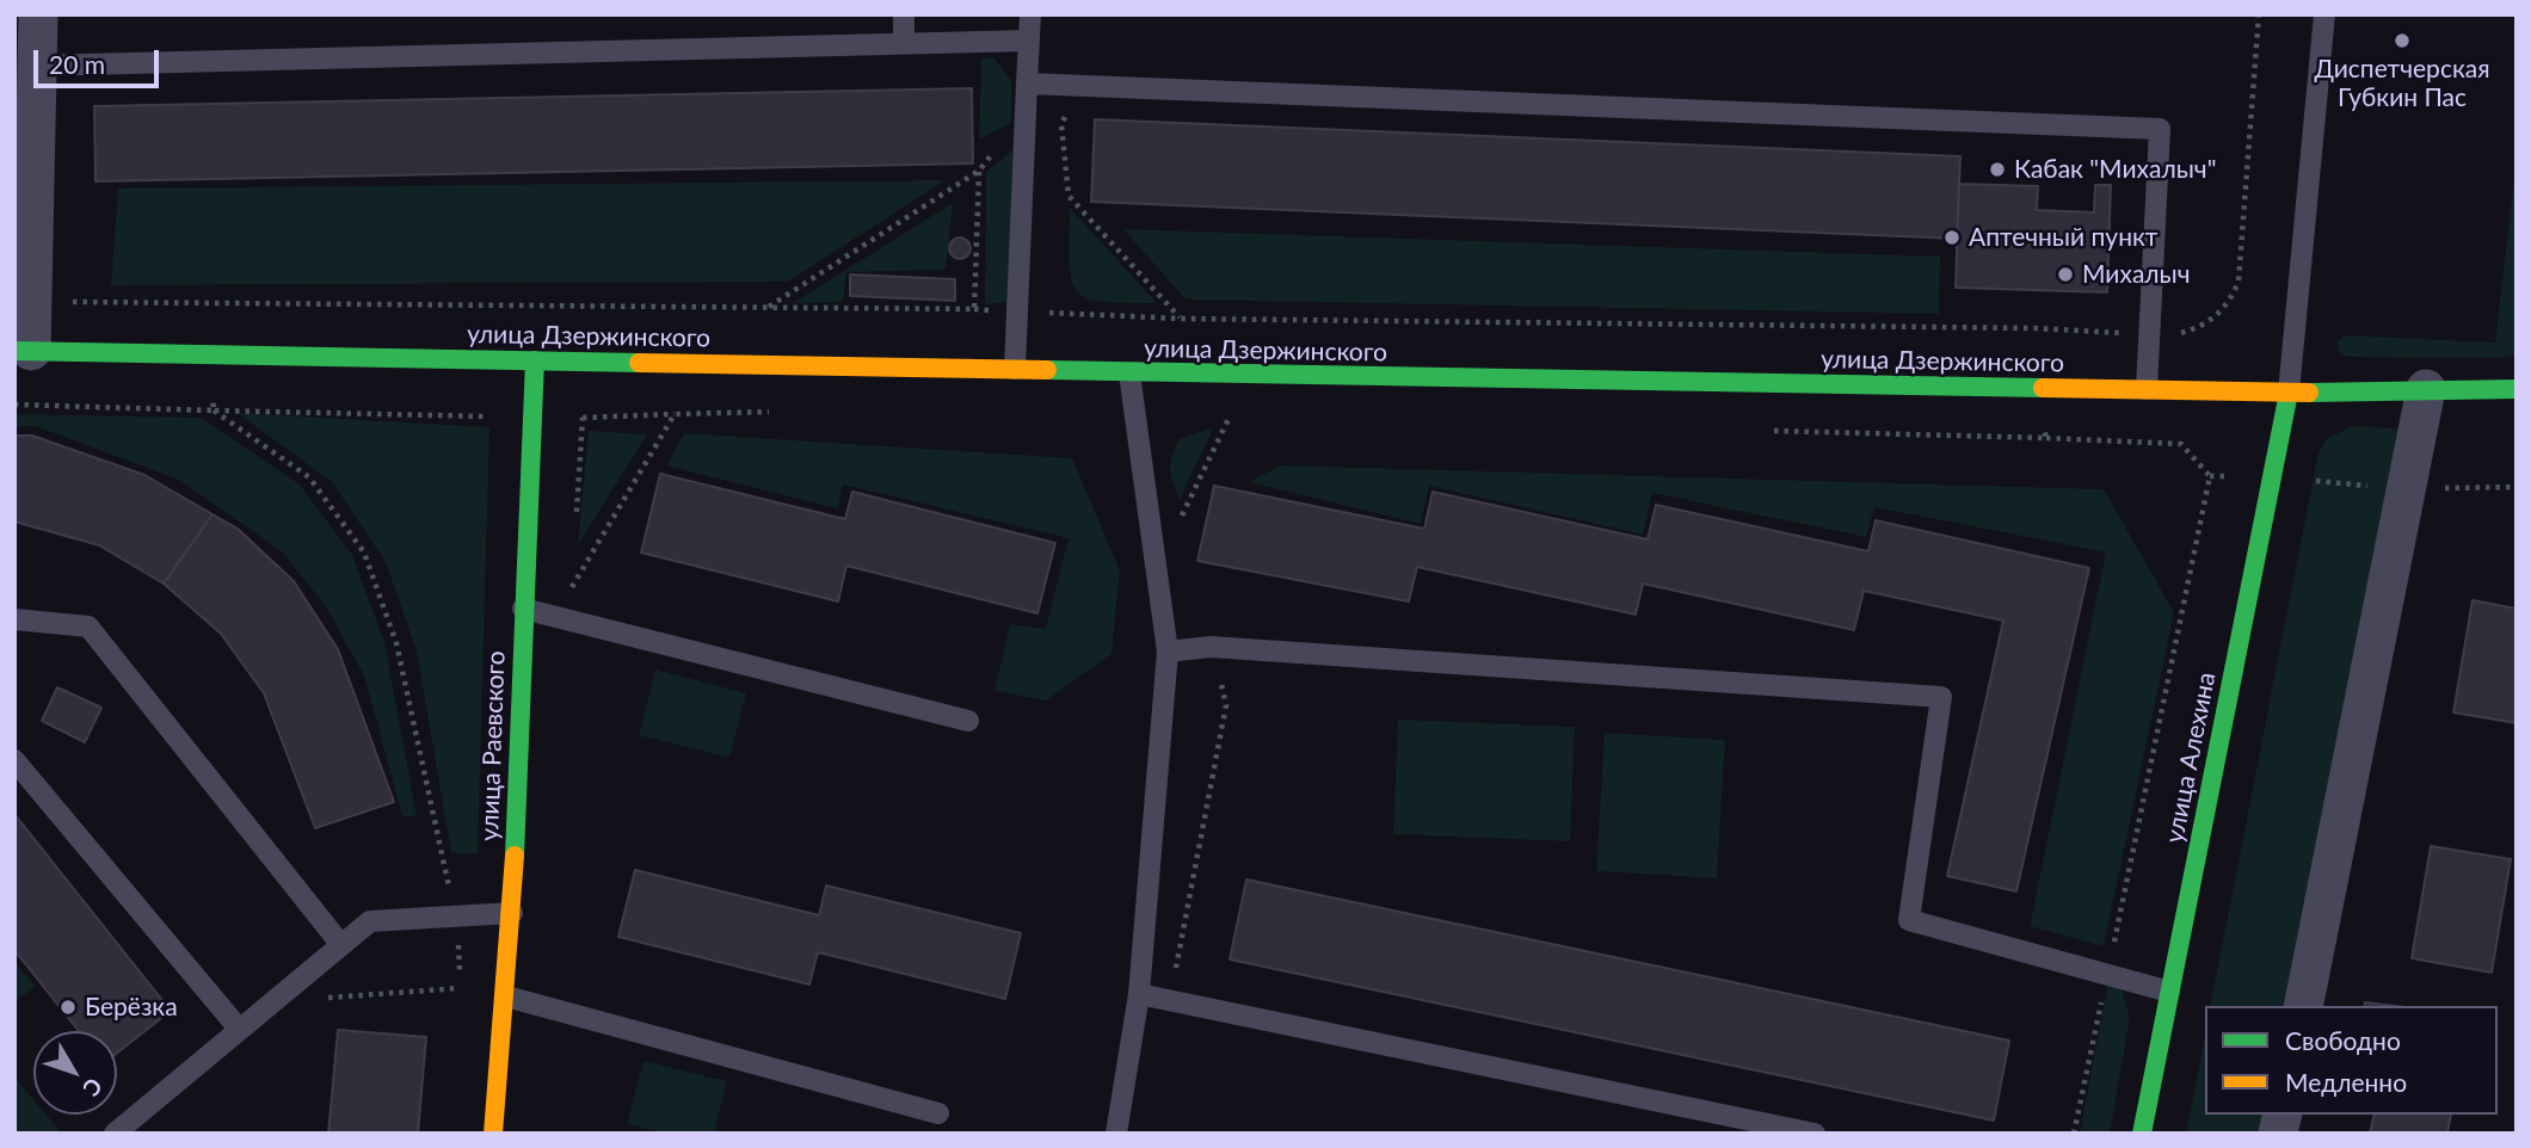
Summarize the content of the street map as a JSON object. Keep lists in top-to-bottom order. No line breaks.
{"streets":{"main road":["улица Дзержинского","улица Раевского","улица Алехина"]},"crossings":[["улица Дзержинского","улица Раевского"],["улица Дзержинского","улица Алехина"]],"places":["Диспетчерская Губкин Пас","Кабак \"Михалыч\"","Аптечный пункт","Михалыч","Берёзка"],"legend":["Свободно","Медленно"],"scale_bar":"20 m","north":"bottom right"}
